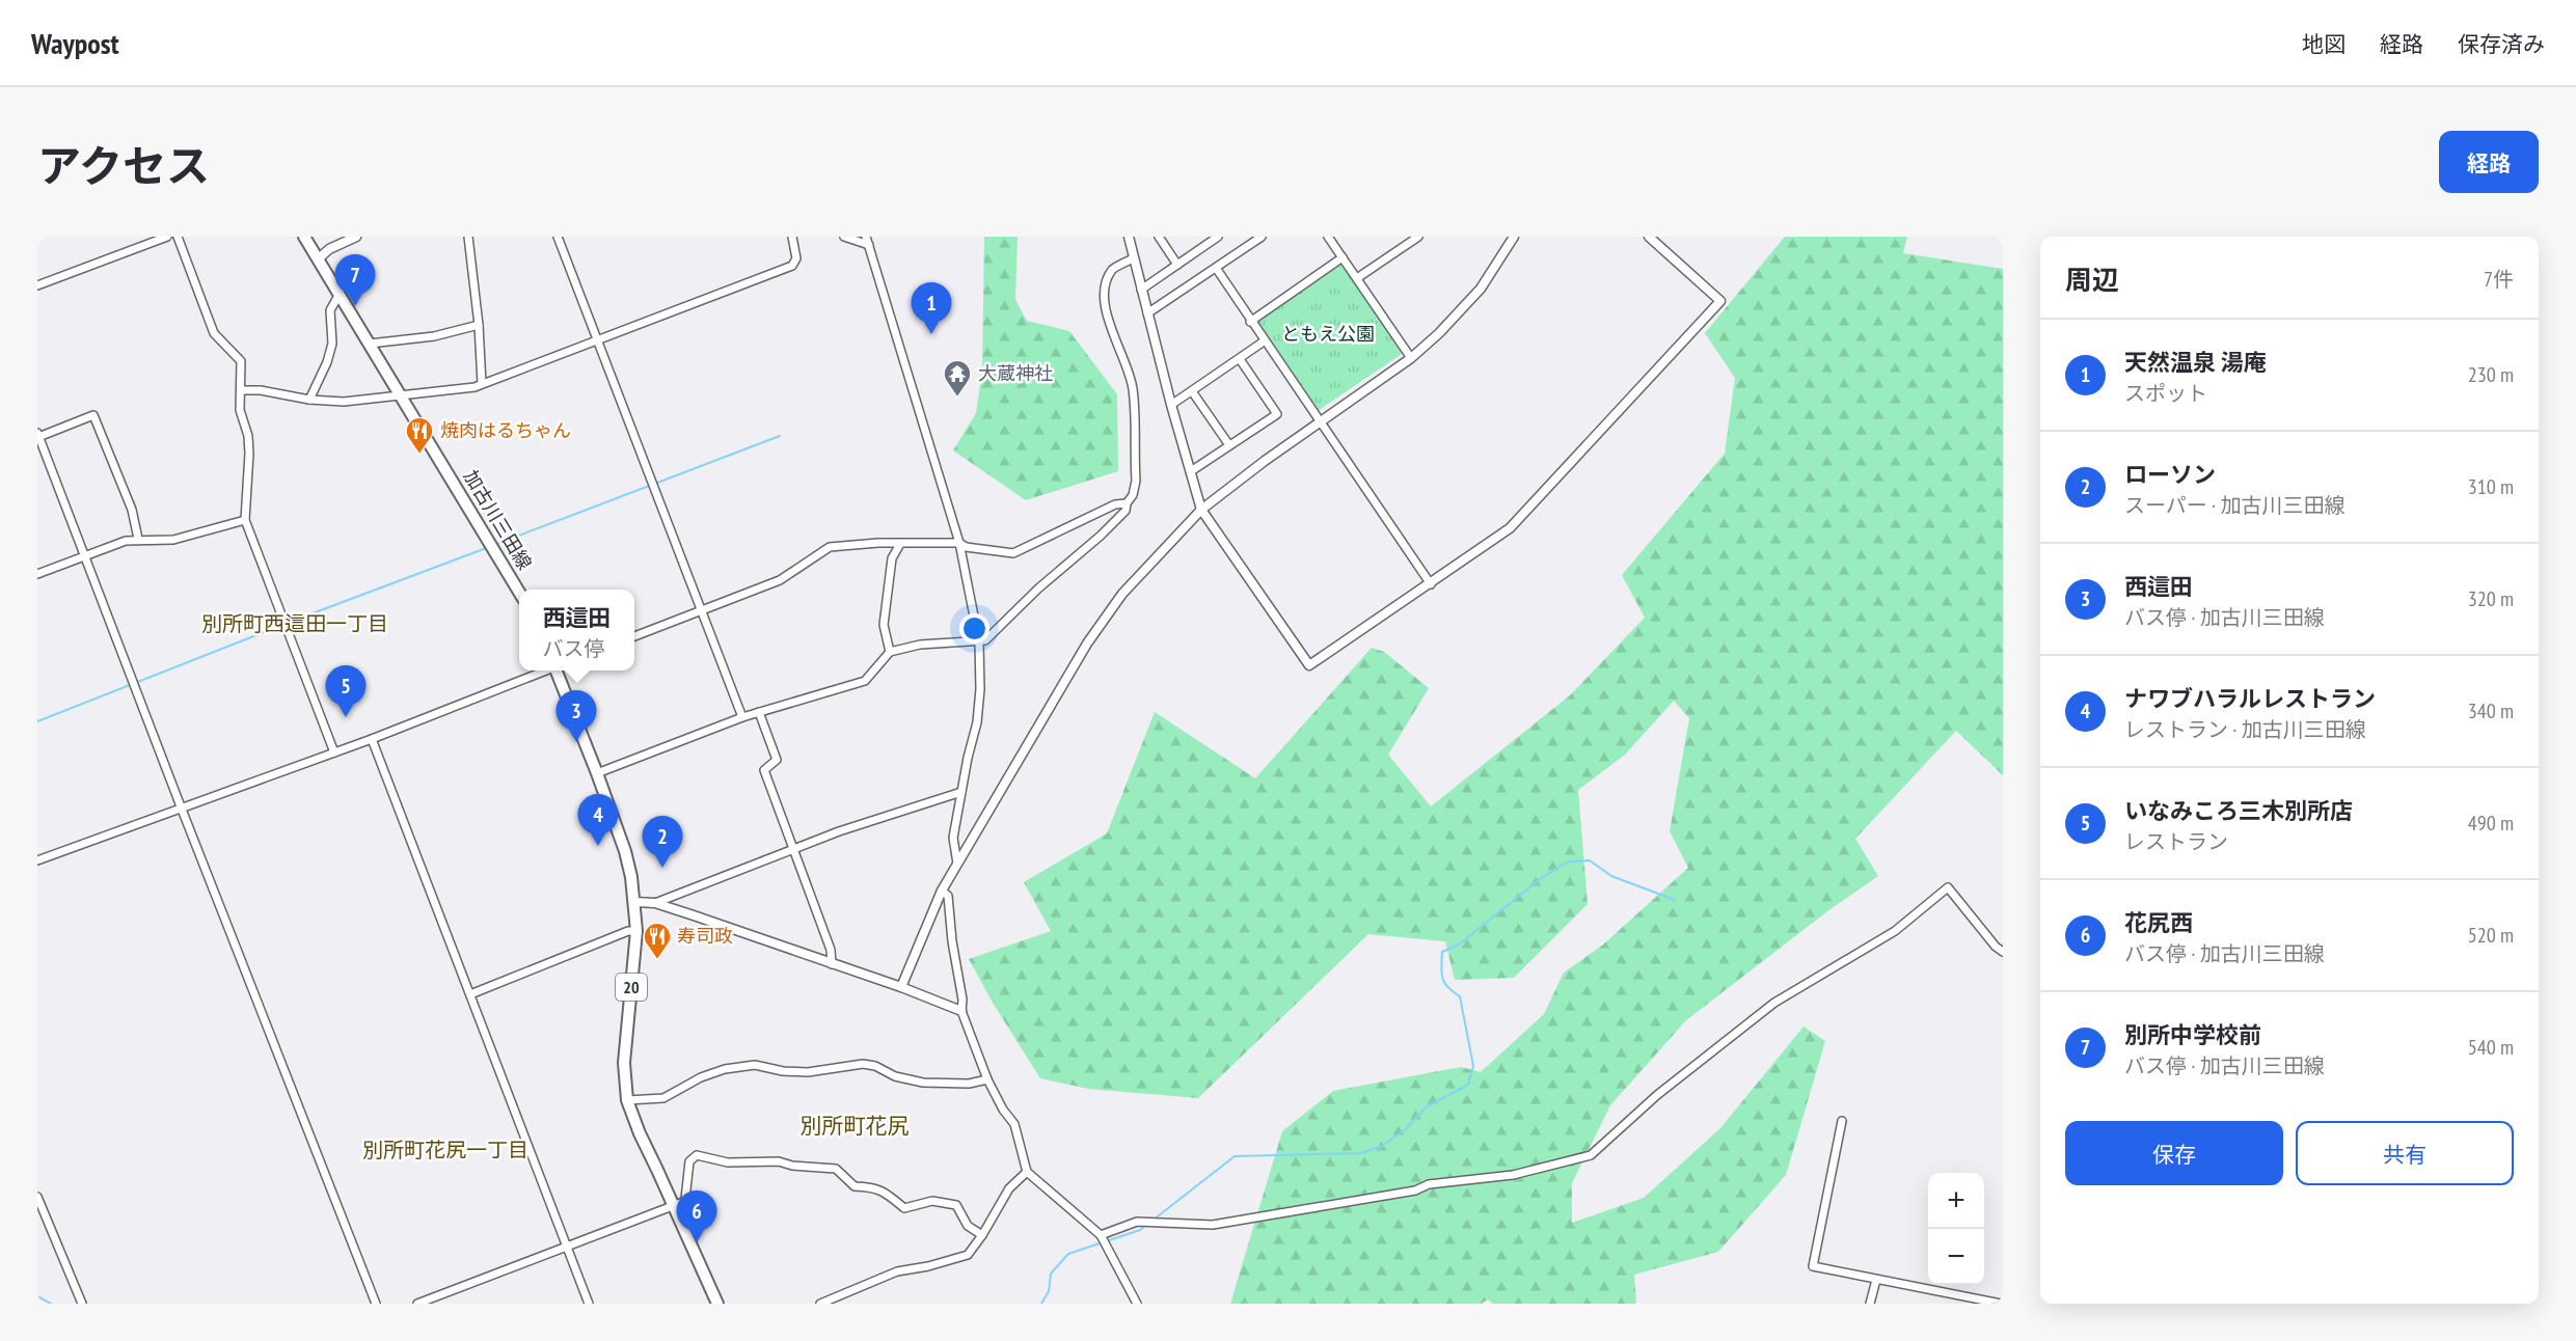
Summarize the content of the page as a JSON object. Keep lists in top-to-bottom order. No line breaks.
{"streets":{"main road":["加古川三田線","20"]},"districts":["別所町西這田一丁目","別所町花尻","別所町花尻一丁目"],"parks":["ともえ公園"],"places":{"temple":["大蔵神社"],"restaurant":["焼肉はるちゃん","寿司政"]},"page":{"header":"Waypost","nav":["地図","経路","保存済み"],"title":"アクセス","buttons":["経路",["保存","共有"]],"heading":["周辺","7件"],"pins":["7","1","5","3","4","2","6"],"list":[{"mark":"1","name":"天然温泉 湯庵","note":"スポット","value":"230 m"},{"mark":"2","name":"ローソン","note":"スーパー · 加古川三田線","value":"310 m"},{"mark":"3","name":"西這田","note":"バス停 · 加古川三田線","value":"320 m"},{"mark":"4","name":"ナワブハラルレストラン","note":"レストラン · 加古川三田線","value":"340 m"},{"mark":"5","name":"いなみころ三木別所店","note":"レストラン","value":"490 m"},{"mark":"6","name":"花尻西","note":"バス停 · 加古川三田線","value":"520 m"},{"mark":"7","name":"別所中学校前","note":"バス停 · 加古川三田線","value":"540 m"}],"popup":["西這田","バス停"],"map_buttons":["+","−"]}}
